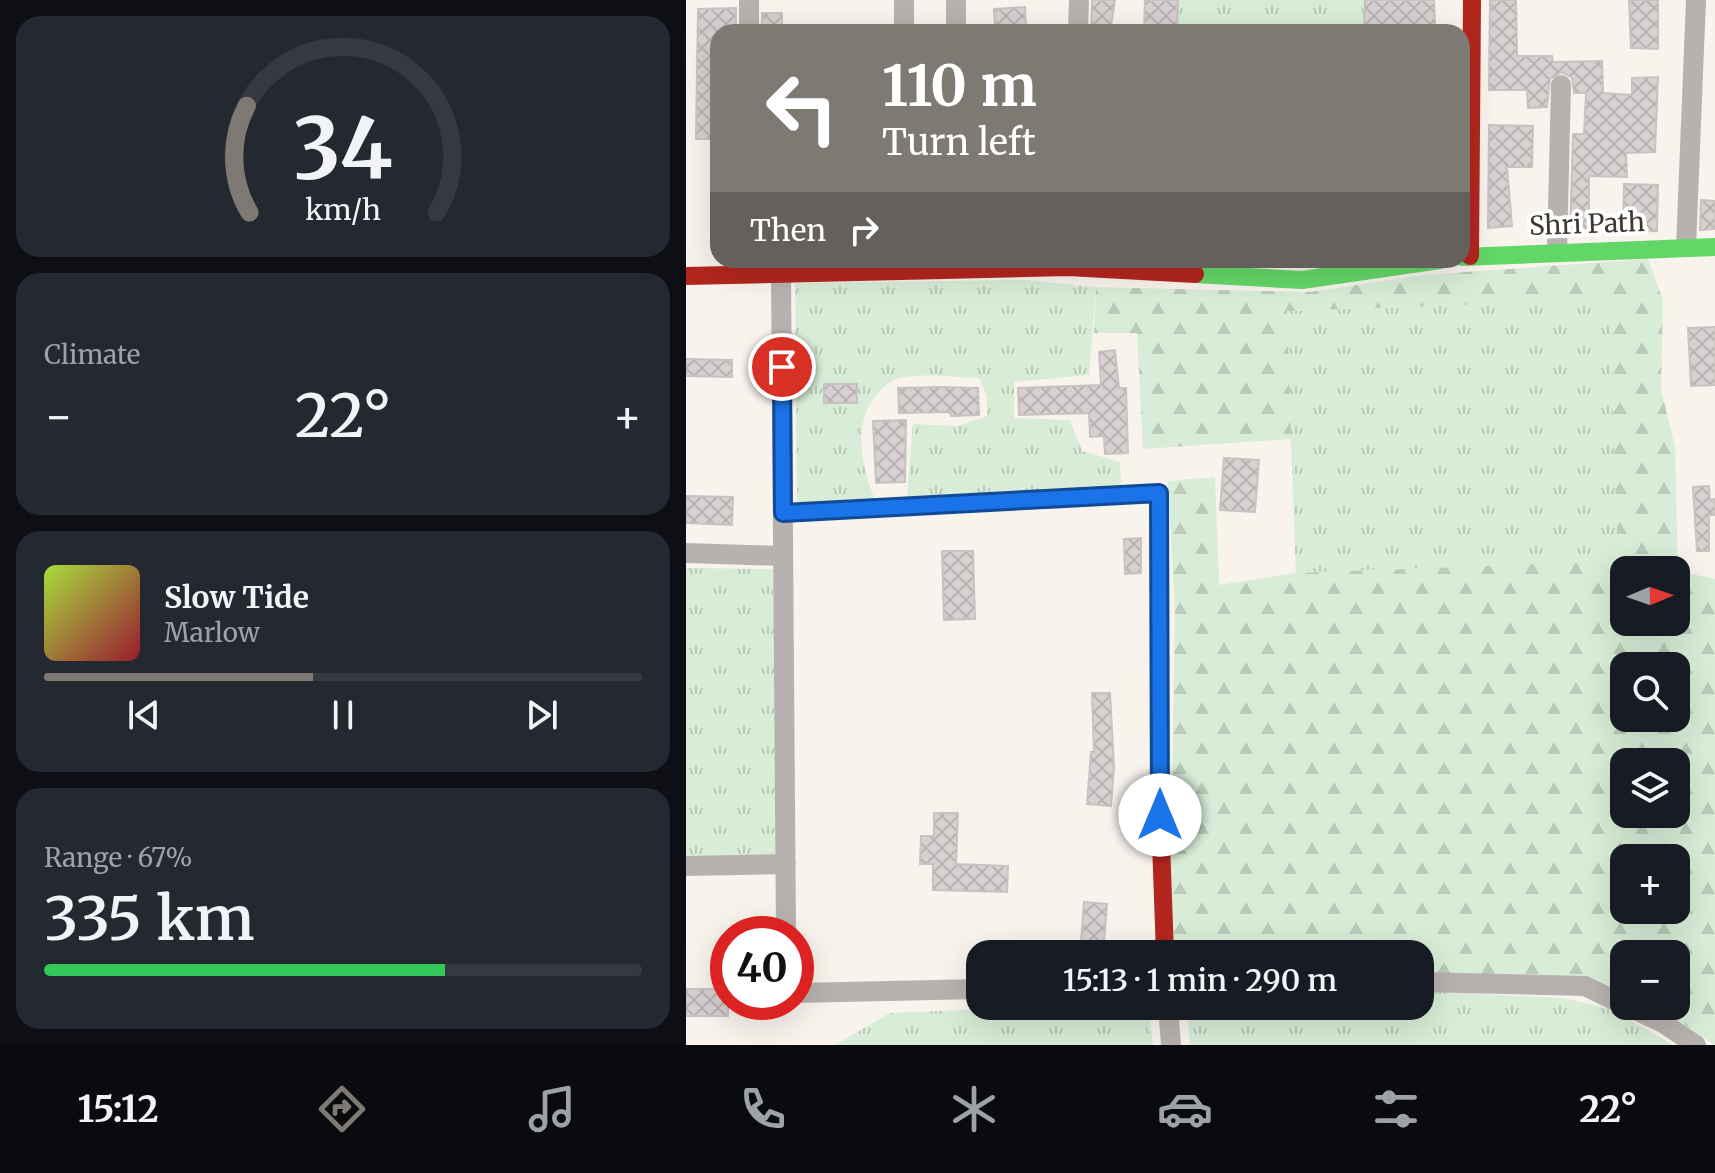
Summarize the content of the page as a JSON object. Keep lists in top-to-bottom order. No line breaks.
{"streets":{"street":["Shri Path"]},"north":"right","page":{"turn":["110 m","Turn left"],"then":"Then","tile":["Climate",["Range · 67%","335 km"]],"heat":["−","22°","+"],"map_buttons":["+","−"],"song":["Slow Tide","Marlow"],"limit":"40","trip":"15:13 · 1 min · 290 m","tabs":["15:12","22°"],"gauge":["34","km/h"]}}
